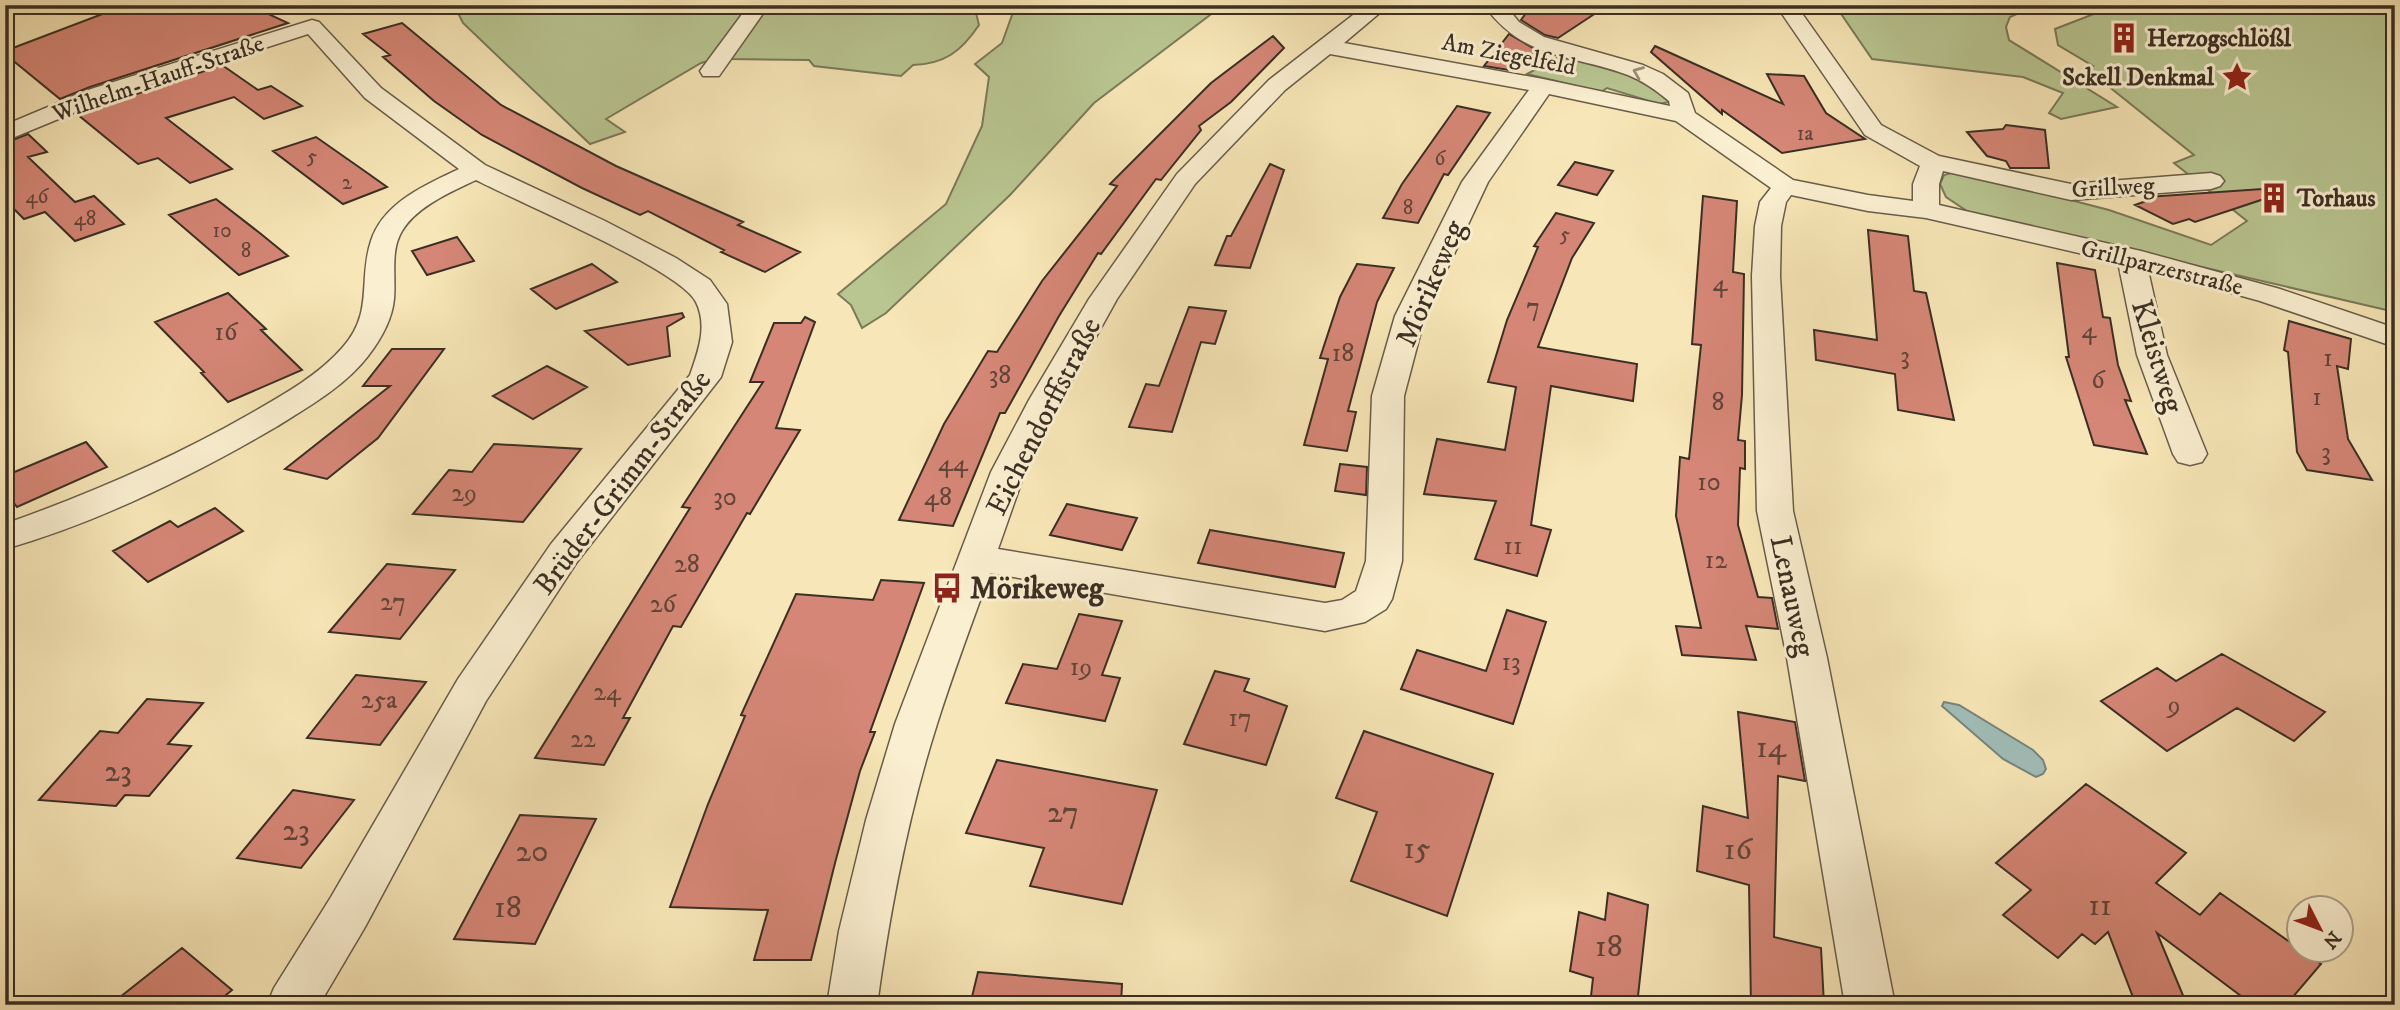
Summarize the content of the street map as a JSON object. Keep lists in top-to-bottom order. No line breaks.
{"streets":{"street":["Am Ziegelfeld","Wilhelm-Hauff-Straße","Grillweg","Grillparzerstraße","Mörikeweg","Kleistweg","Eichendorffstraße","Brüder-Grimm-Straße","Lenauweg"]},"crossings":[["Am Ziegelfeld","Mörikeweg"],["Am Ziegelfeld","Eichendorffstraße"],["Wilhelm-Hauff-Straße","Brüder-Grimm-Straße"],["Grillparzerstraße","Kleistweg"],["Grillparzerstraße","Lenauweg"],["Mörikeweg","Eichendorffstraße"]],"places":{"building":["Herzogschlößl","Torhaus"],"place":["Sckell Denkmal"],"bus stop":["Mörikeweg"]},"house_numbers":["1a","5","6","2","46","8","48","10","5","8","4","7","4","16","18","3","1","38","6","1","8","3","44","10","29","30","48","11","12","28","27","26","13","19","24","25a","9","17","22","14","23","27","23","15","16","20","11","18","18"],"north":"bottom right"}
